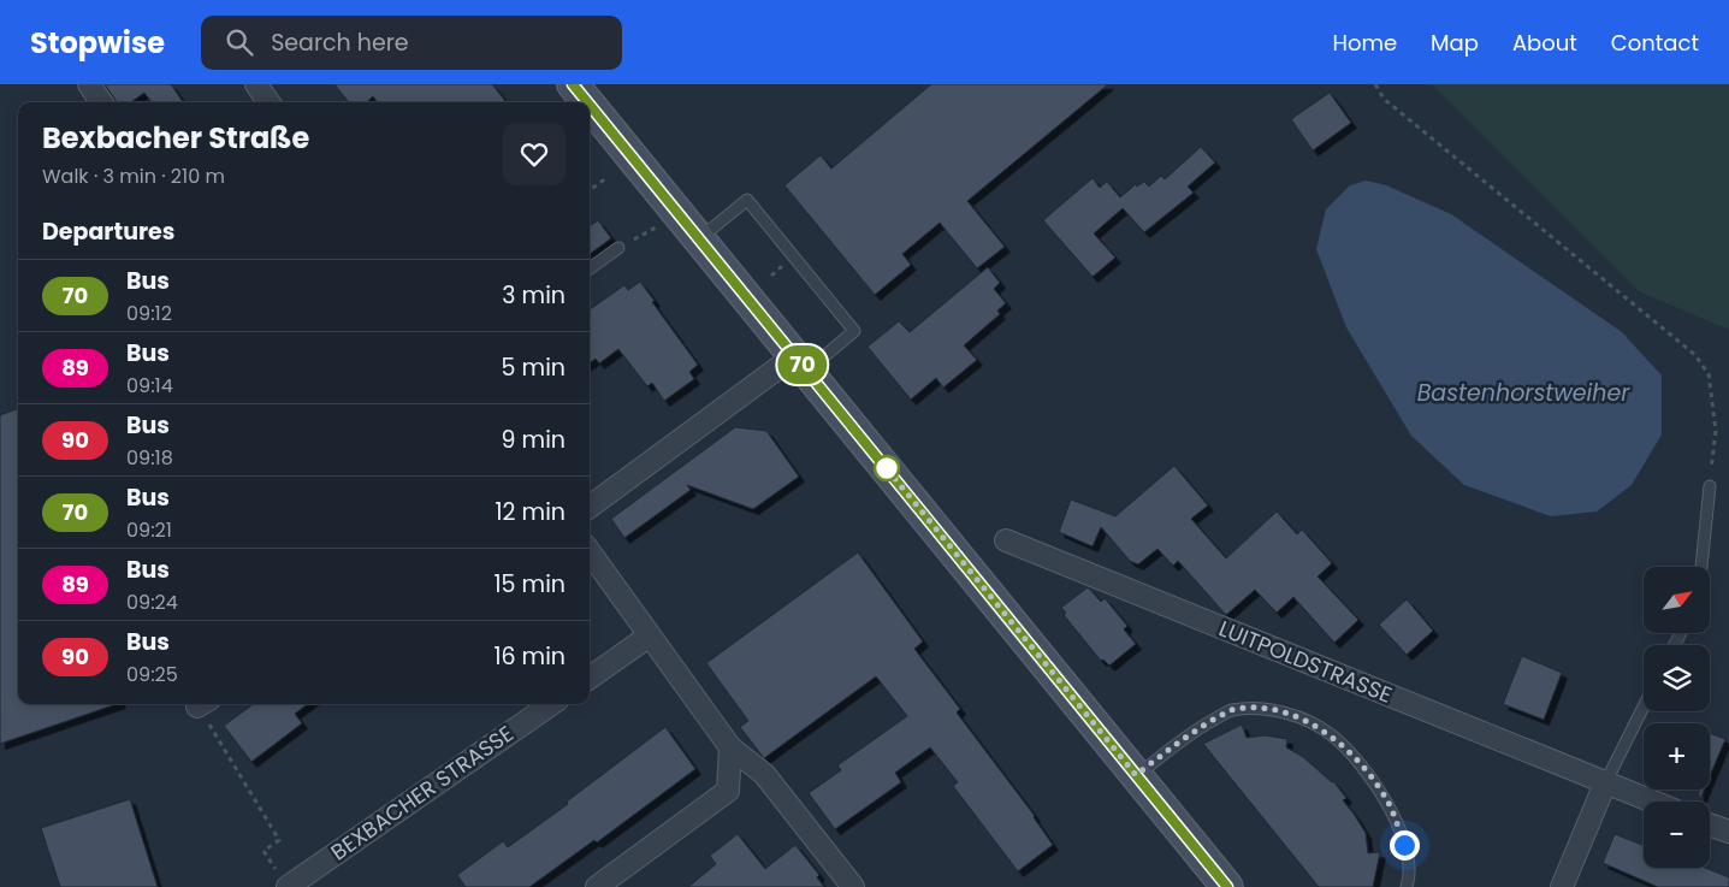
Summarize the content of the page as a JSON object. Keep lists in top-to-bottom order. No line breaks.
{"streets":{"street":["LUITPOLDSTRASSE","BEXBACHER STRASSE"]},"water":["Bastenhorstweiher"],"lines":["bus line 70"],"north":"top right","page":{"header":"Stopwise","search":"Search here","nav":["Home","Map","About","Contact"],"on_map":"70","heading":[["Bexbacher Straße","Walk · 3 min · 210 m"],"Departures"],"list":[{"mark":"70","name":"Bus","note":"09:12","value":"3 min"},{"mark":"89","name":"Bus","note":"09:14","value":"5 min"},{"mark":"90","name":"Bus","note":"09:18","value":"9 min"},{"mark":"70","name":"Bus","note":"09:21","value":"12 min"},{"mark":"89","name":"Bus","note":"09:24","value":"15 min"},{"mark":"90","name":"Bus","note":"09:25","value":"16 min"}],"map_buttons":["+","−"]}}
